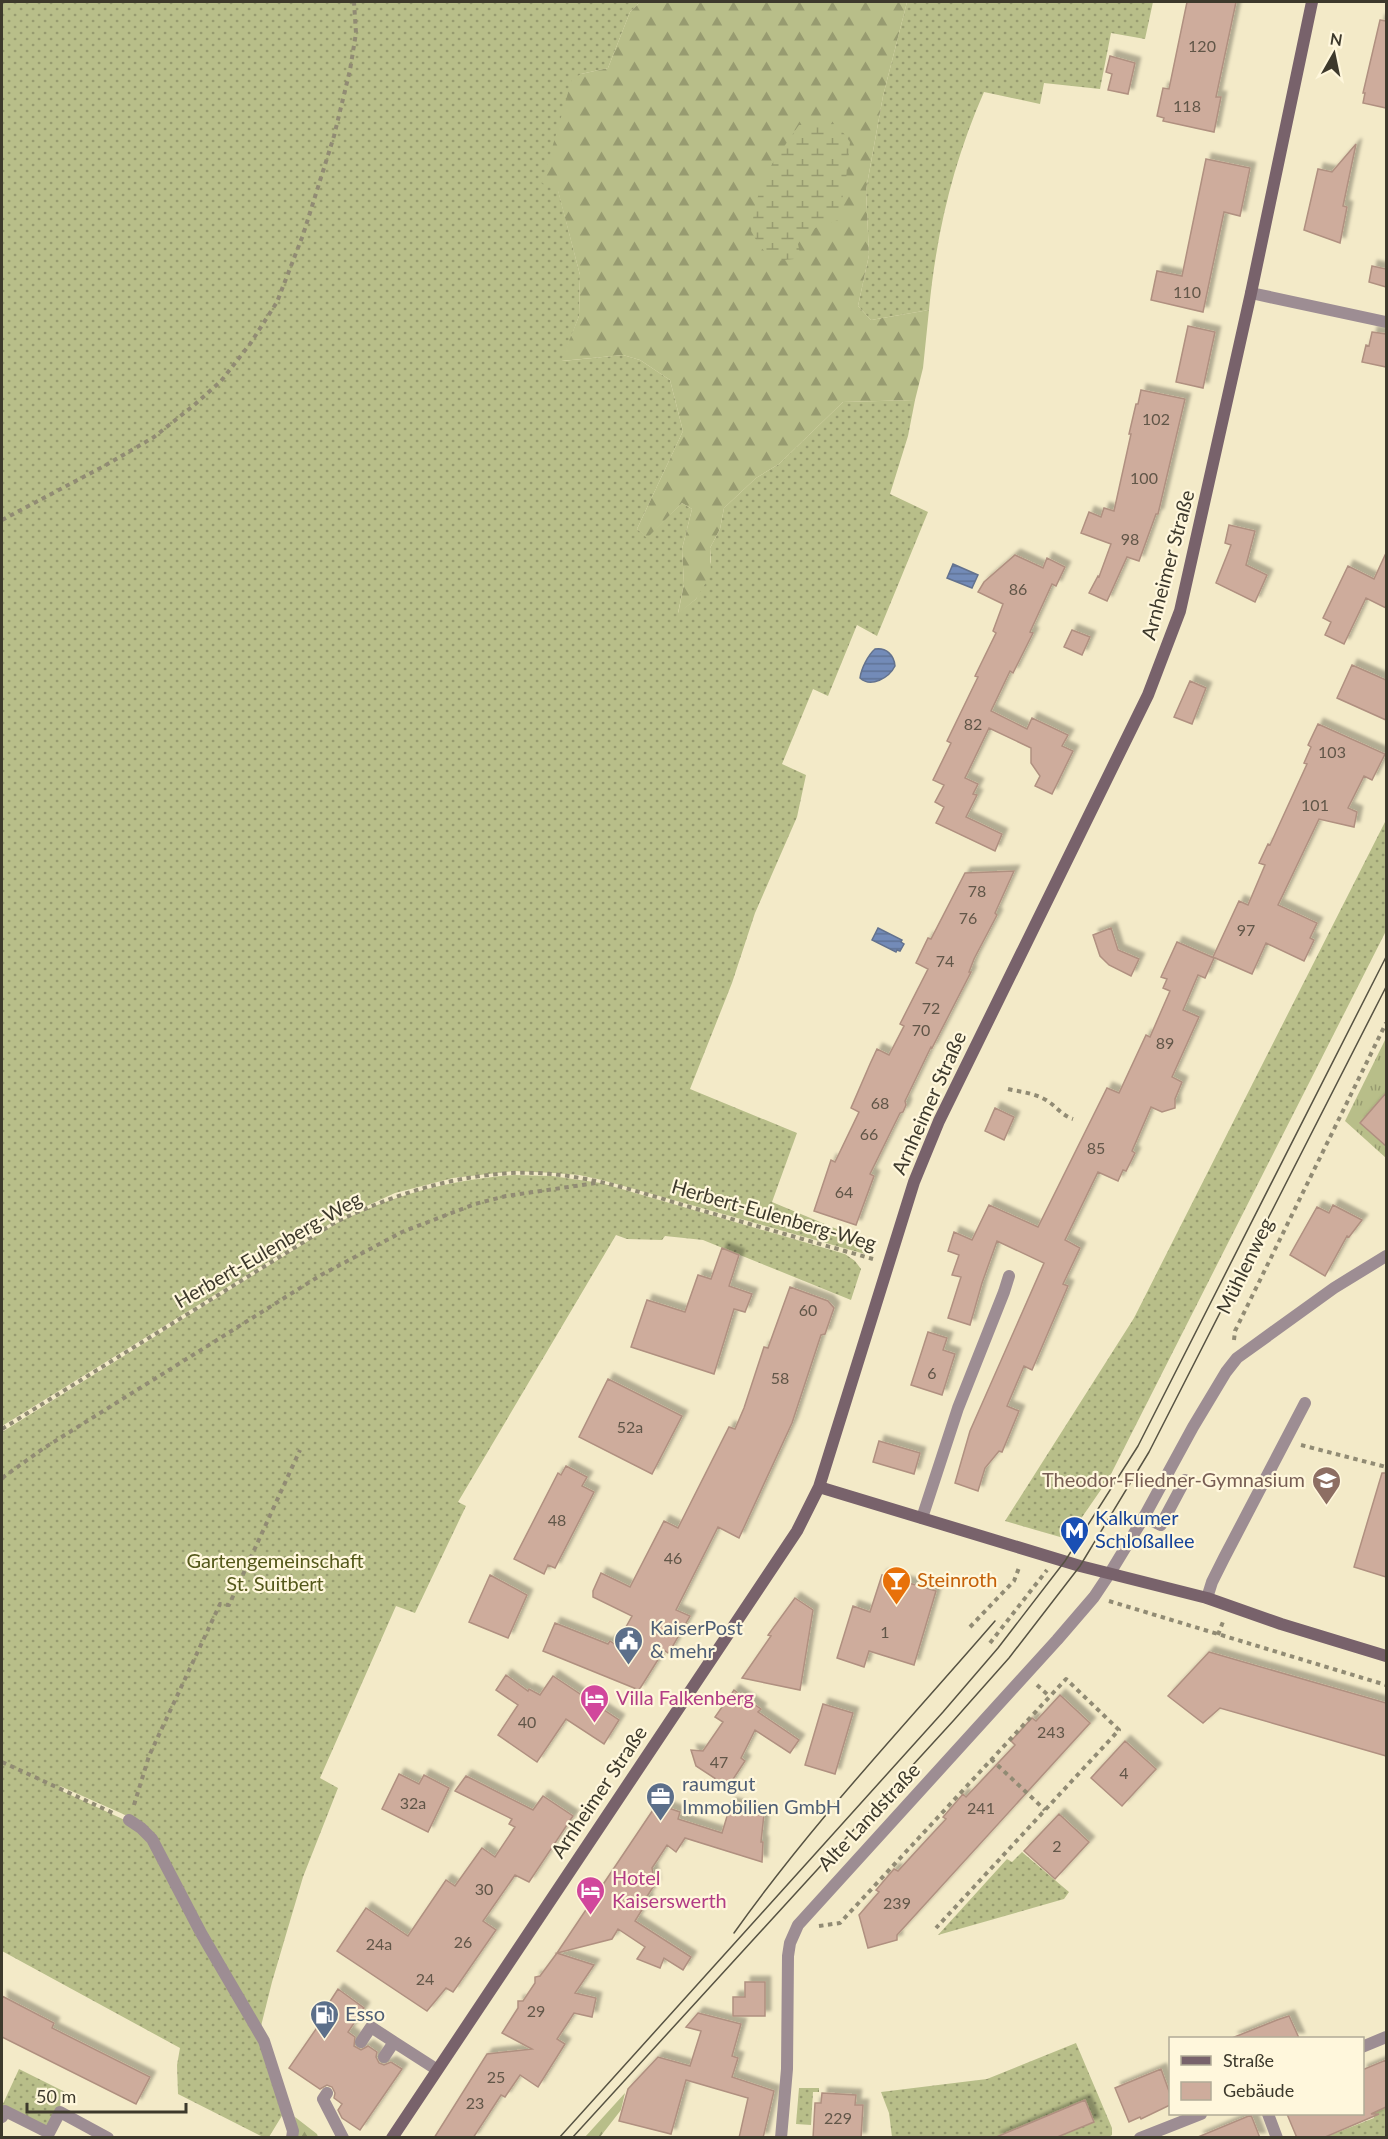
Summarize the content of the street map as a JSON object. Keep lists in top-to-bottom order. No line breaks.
{"streets":{"main road":["Arnheimer Straße"],"street":["Alte Landstraße"],"path":["Herbert-Eulenberg-Weg","Mühlenweg"]},"crossings":[["Arnheimer Straße","Herbert-Eulenberg-Weg"]],"parks":["Gartengemeinschaft St. Suitbert"],"places":{"school or university":["Theodor-Fliedner-Gymnasium"],"metro station":["Kalkumer Schloßallee"],"bar":["Steinroth"],"public building":["KaiserPost & mehr"],"hotel":["Villa Falkenberg","Hotel Kaiserswerth"],"office":["raumgut Immobilien GmbH"],"fuel station":["Esso"]},"house_numbers":["120","118","110","102","100","98","86","82","103","101","78","76","97","74","72","70","89","68","66","85","64","60","6","58","52a","48","46","1","40","243","47","4","32a","241","2","30","239","26","24a","24","29","25","23","229"],"legend":["Straße","Gebäude"],"scale_bar":"50 m","north":"top"}
